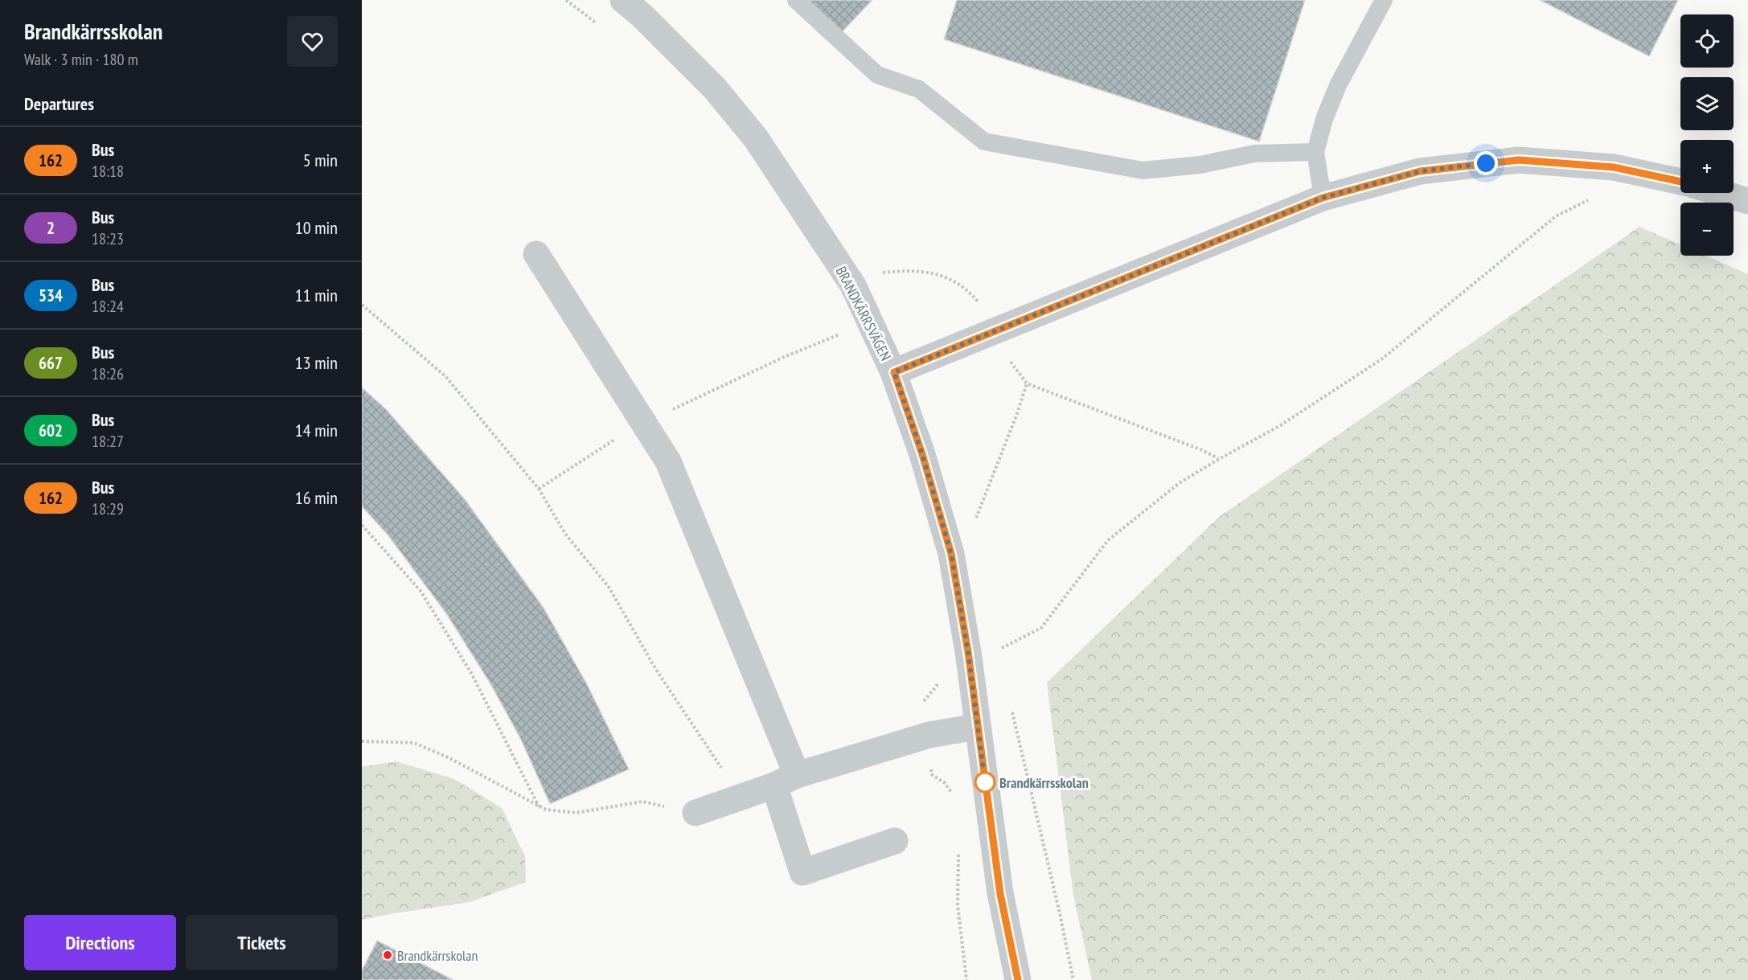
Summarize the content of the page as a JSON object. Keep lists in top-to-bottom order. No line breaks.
{"streets":{"street":["BRANDKÄRRSVÄGEN"]},"places":["Brandkärrsskolan","Brandkärrskolan"],"lines":["bus line 162"],"page":{"heading":[["Brandkärrsskolan","Walk · 3 min · 180 m"],"Departures"],"map_buttons":["+","−"],"list":[{"mark":"162","name":"Bus","note":"18:18","value":"5 min"},{"mark":"2","name":"Bus","note":"18:23","value":"10 min"},{"mark":"534","name":"Bus","note":"18:24","value":"11 min"},{"mark":"667","name":"Bus","note":"18:26","value":"13 min"},{"mark":"602","name":"Bus","note":"18:27","value":"14 min"},{"mark":"162","name":"Bus","note":"18:29","value":"16 min"}],"buttons":["Directions","Tickets"]}}
